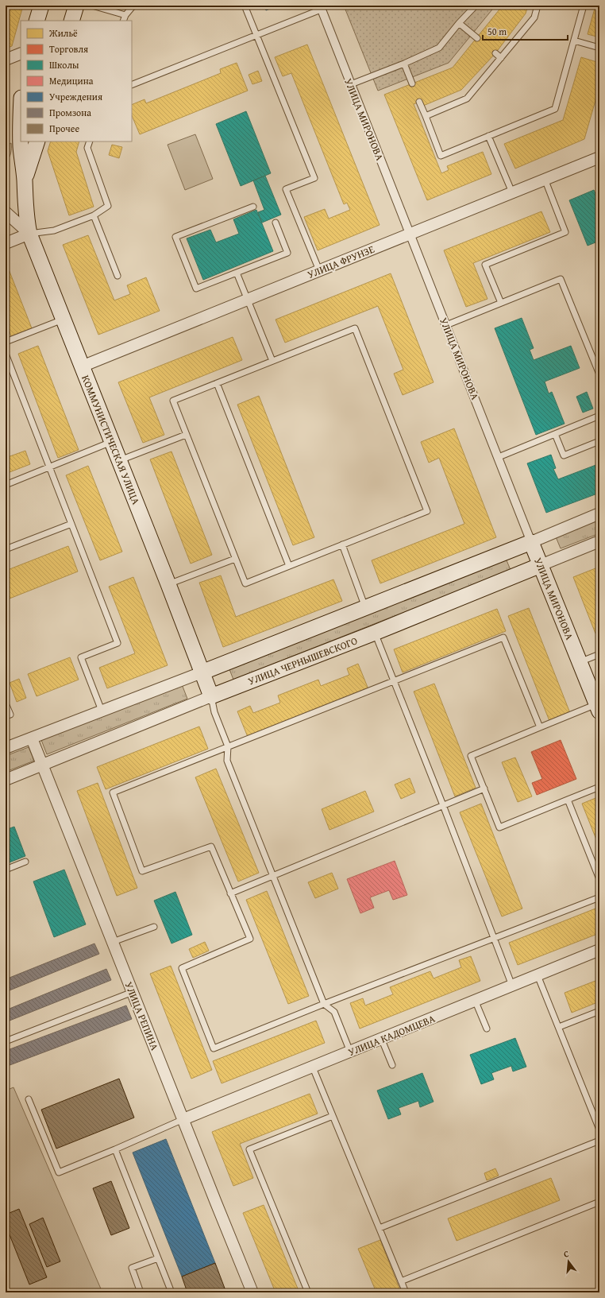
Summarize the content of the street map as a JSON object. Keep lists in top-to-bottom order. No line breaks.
{"streets":{"main road":["УЛИЦА МИРОНОВА","КОММУНИСТИЧЕСКАЯ УЛИЦА","УЛИЦА ЧЕРНЫШЕВСКОГО"],"street":["УЛИЦА ФРУНЗЕ","УЛИЦА РЕПИНА","УЛИЦА КАДОМЦЕВА"]},"crossings":[["УЛИЦА МИРОНОВА","УЛИЦА ФРУНЗЕ"],["УЛИЦА МИРОНОВА","УЛИЦА ЧЕРНЫШЕВСКОГО"],["УЛИЦА ФРУНЗЕ","КОММУНИСТИЧЕСКАЯ УЛИЦА"],["КОММУНИСТИЧЕСКАЯ УЛИЦА","УЛИЦА ЧЕРНЫШЕВСКОГО"],["УЛИЦА ЧЕРНЫШЕВСКОГО","УЛИЦА РЕПИНА"],["УЛИЦА РЕПИНА","УЛИЦА КАДОМЦЕВА"]],"legend":["Жильё","Торговля","Школы","Медицина","Учреждения","Промзона","Прочее"],"scale_bar":"50 m","north":"top"}
